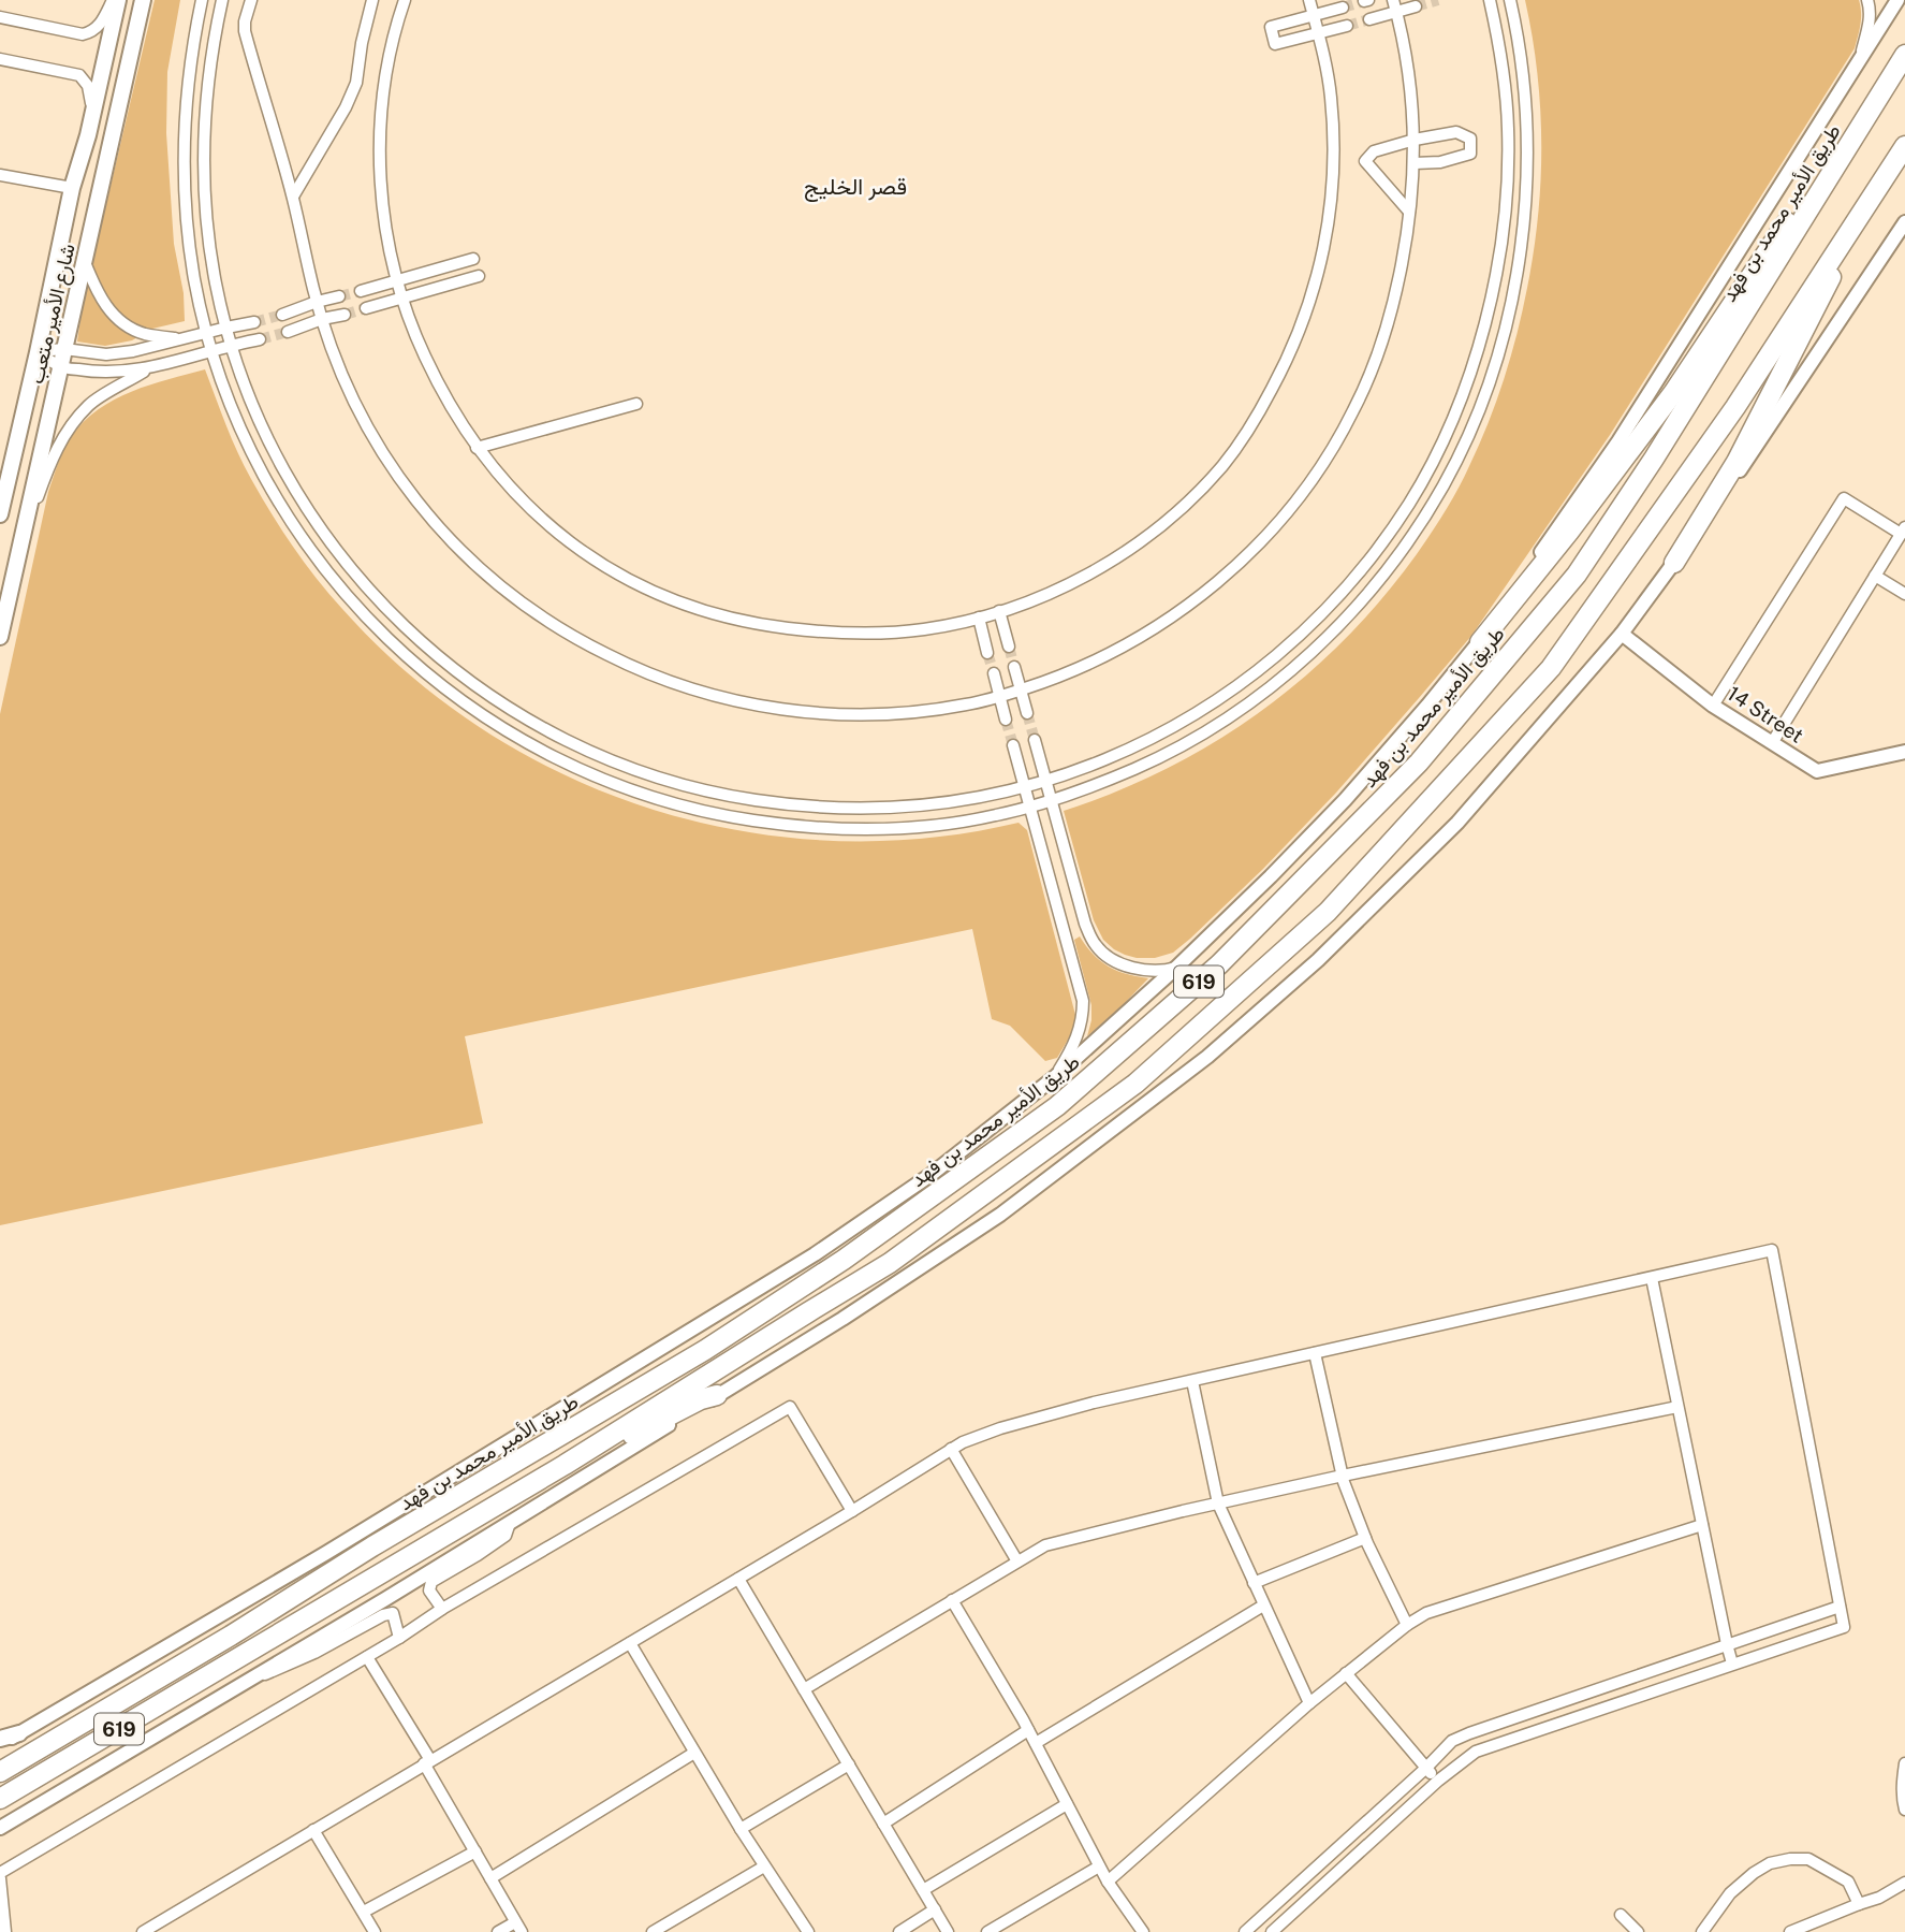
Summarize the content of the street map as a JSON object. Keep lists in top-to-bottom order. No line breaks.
{"streets":{"highway":["طريق الأمير محمد بن فهد","619"],"main road":["شارع الأمير متعب","14 Street"]},"districts":["قصر الخليج"]}
